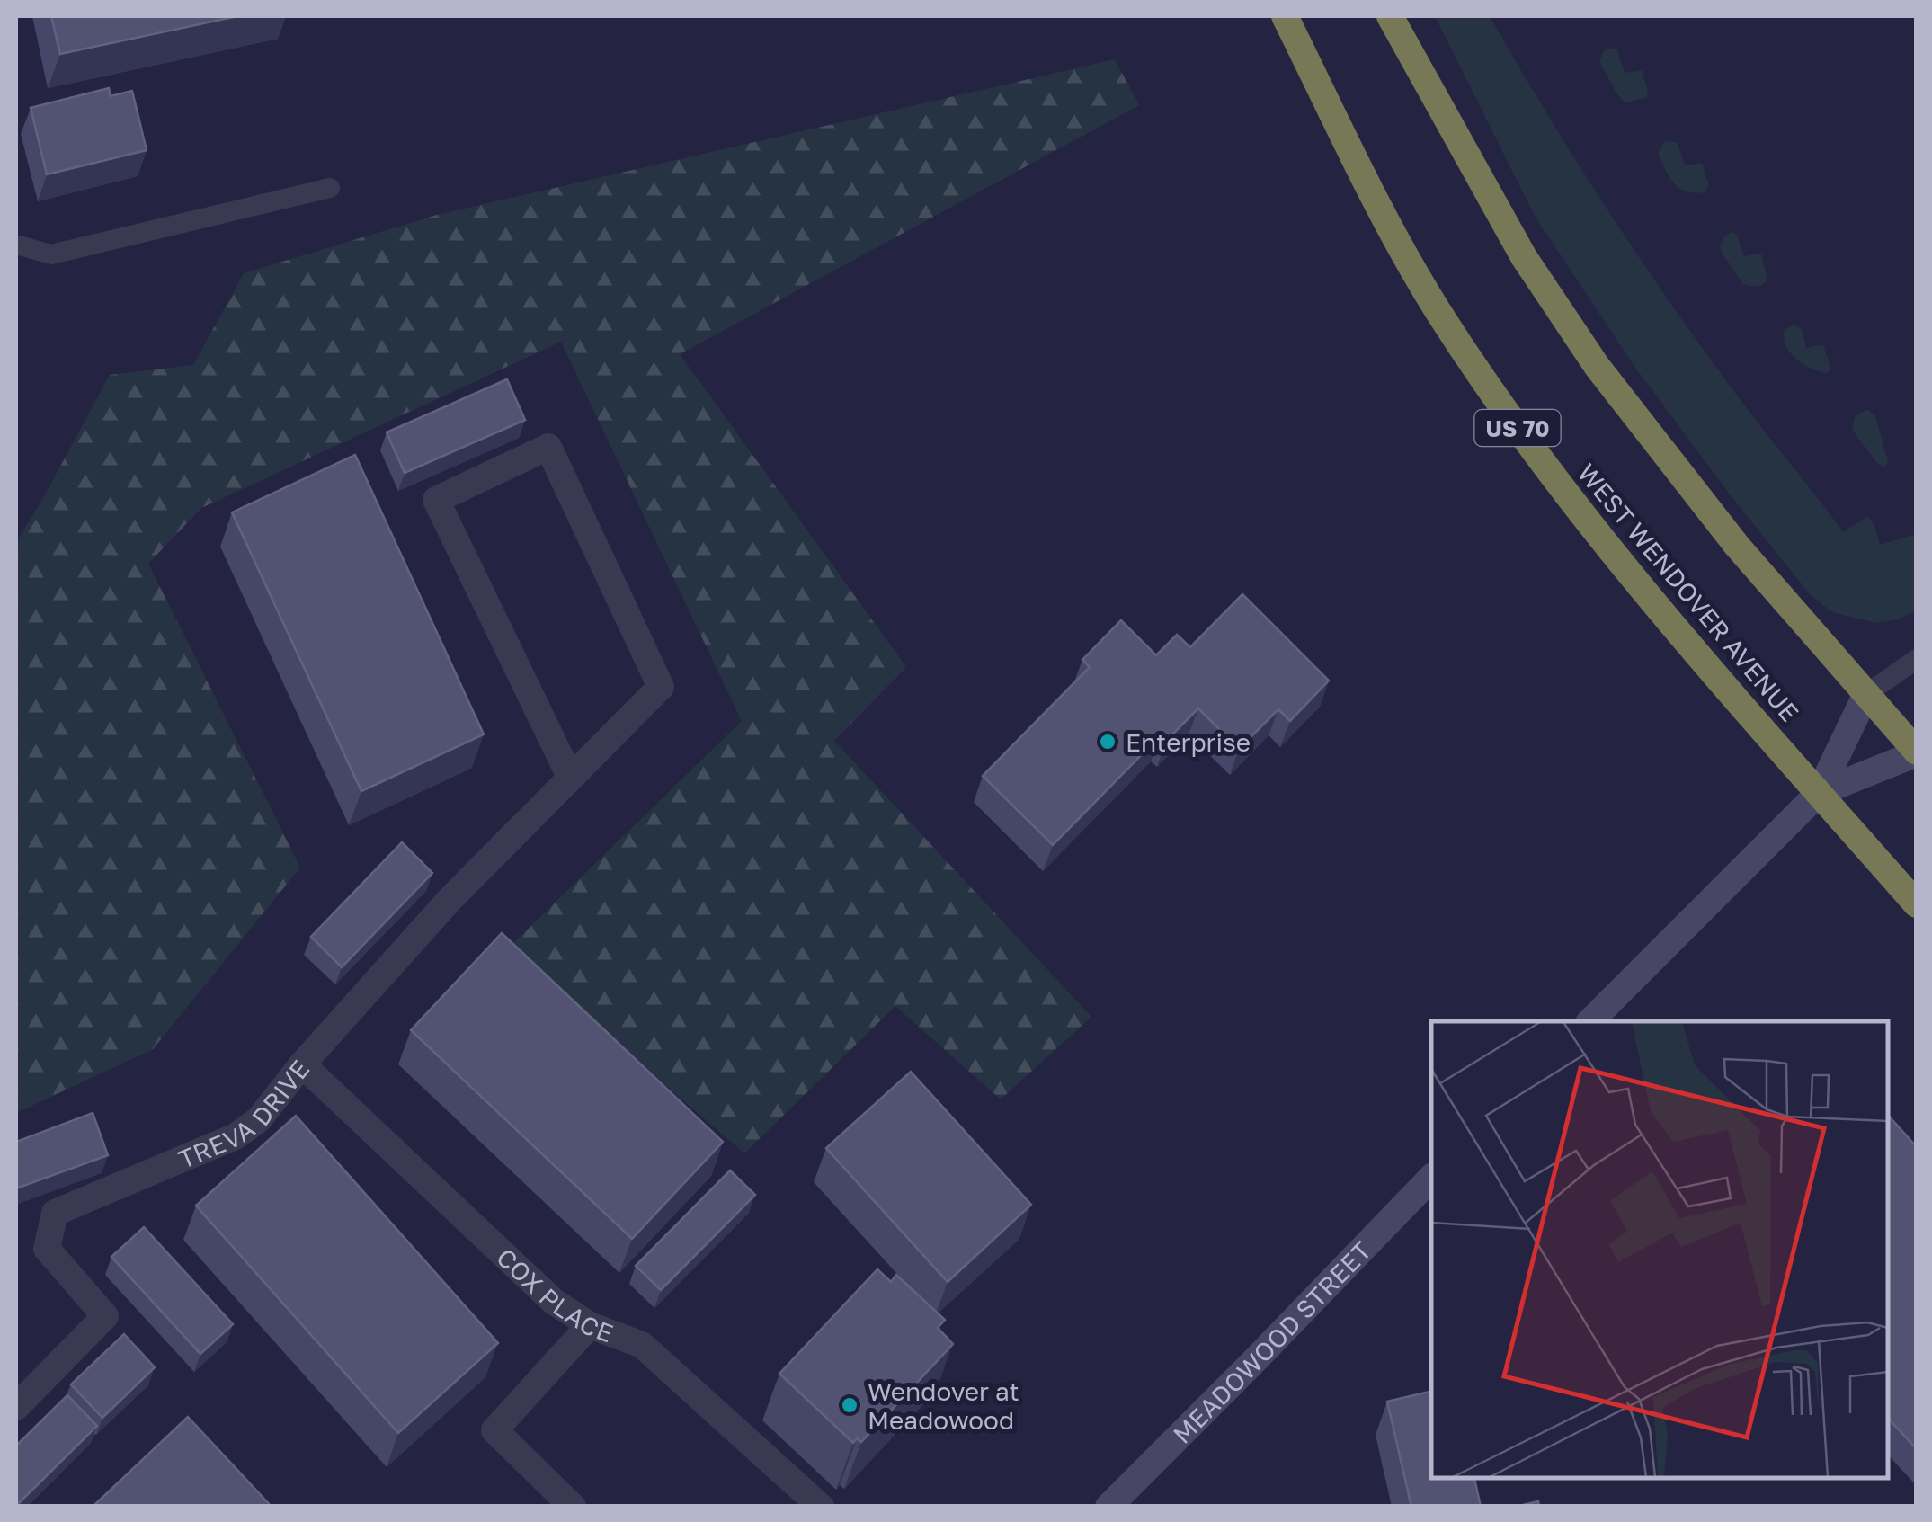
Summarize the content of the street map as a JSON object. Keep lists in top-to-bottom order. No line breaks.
{"streets":{"highway":["US 70","WEST WENDOVER AVENUE"],"street":["TREVA DRIVE","COX PLACE","MEADOWOOD STREET"]},"crossings":[["TREVA DRIVE","COX PLACE"]],"places":["Enterprise","Wendover at Meadowood"]}
